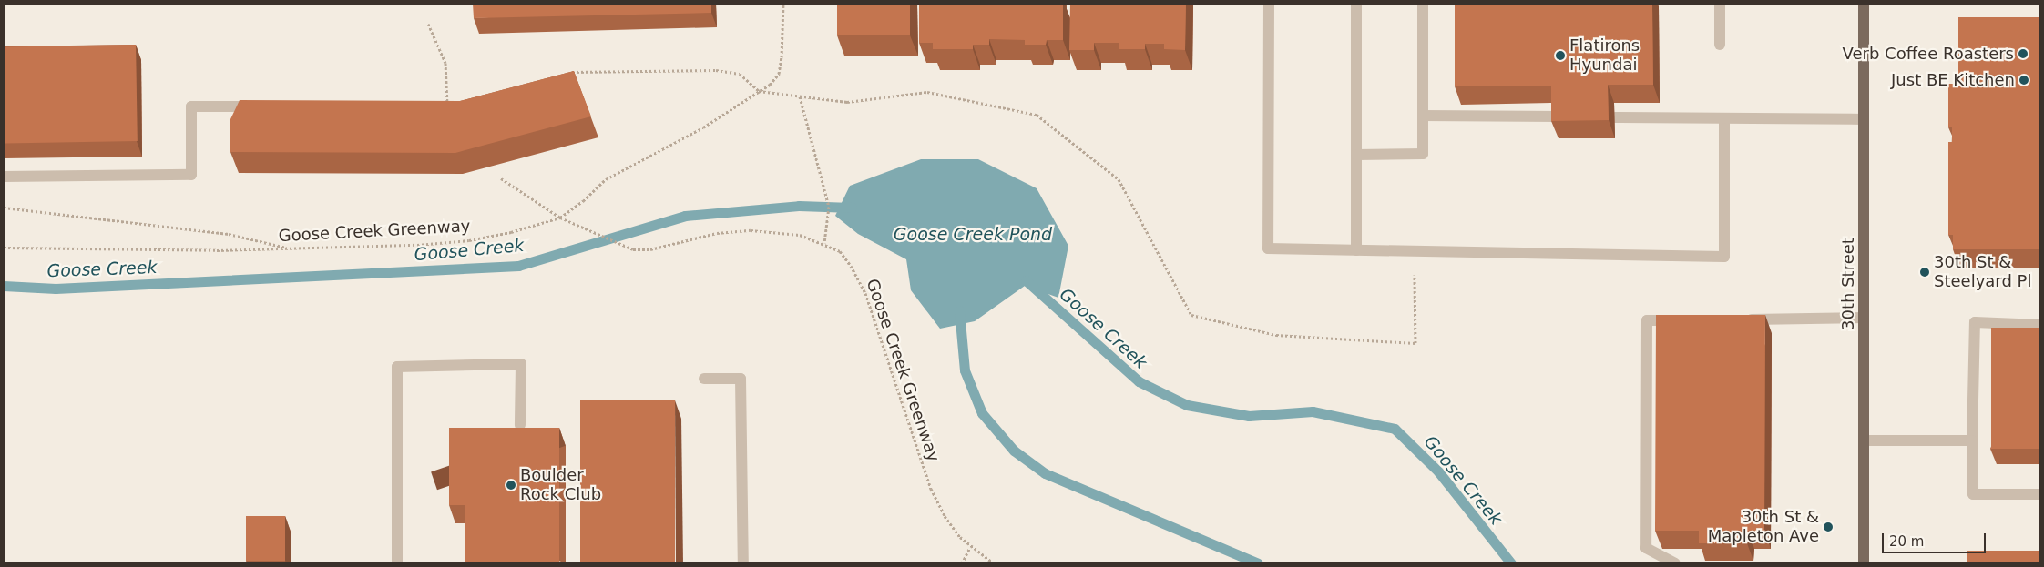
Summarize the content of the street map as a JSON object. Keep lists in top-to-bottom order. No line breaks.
{"streets":{"main road":["30th Street"],"path":["Goose Creek Greenway"]},"water":["Goose Creek Pond","Goose Creek"],"places":["Verb Coffee Roasters","Flatirons Hyundai","Just BE Kitchen","30th St & Steelyard Pl","Boulder Rock Club","30th St & Mapleton Ave"],"scale_bar":"20 m"}
